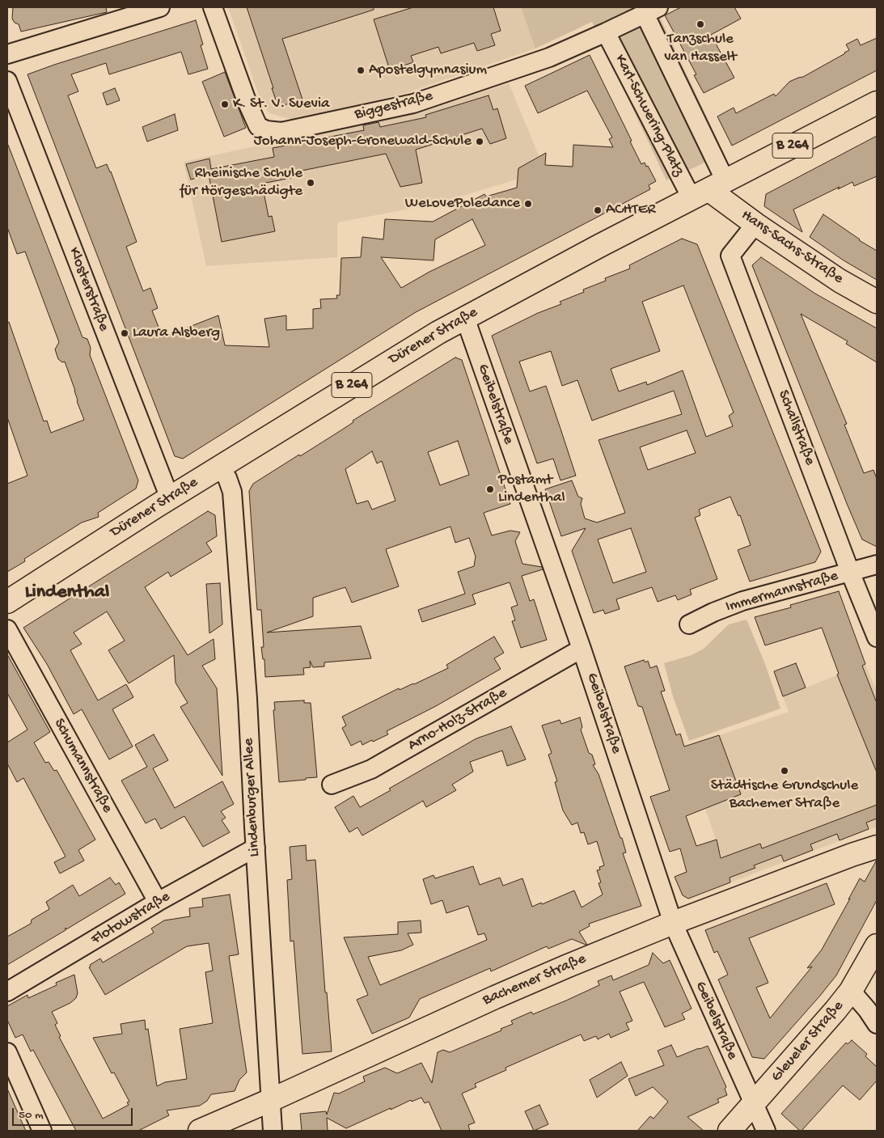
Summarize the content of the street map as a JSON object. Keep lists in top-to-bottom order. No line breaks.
{"streets":{"main road":["B 264","Hans-Sachs-Straße","Dürener Straße","Bachemer Straße","Gleueler Straße"],"street":["Biggestraße","Karl-Schwering-Platz","Klosterstraße","Geibelstraße","Schallstraße","Immermannstraße","Arno-Holz-Straße","Schumannstraße","Lindenburger Allee","Flotowstraße"]},"crossings":[["Biggestraße","Karl-Schwering-Platz"],["Karl-Schwering-Platz","Hans-Sachs-Straße"],["Karl-Schwering-Platz","Dürener Straße"],["Hans-Sachs-Straße","Dürener Straße"],["Hans-Sachs-Straße","Schallstraße"],["Klosterstraße","Dürener Straße"],["Dürener Straße","Geibelstraße"],["Dürener Straße","Lindenburger Allee"],["Geibelstraße","Arno-Holz-Straße"],["Geibelstraße","Bachemer Straße"],["Geibelstraße","Gleueler Straße"],["Schallstraße","Immermannstraße"],["Schumannstraße","Flotowstraße"],["Lindenburger Allee","Flotowstraße"],["Lindenburger Allee","Bachemer Straße"]],"districts":["Lindenthal"],"places":["Tanzschule van Hasselt","Apostelgymnasium","K. St. V. Suevia","Johann-Joseph-Gronewald-Schule","Rheinische Schule für Hörgeschädigte","WeLovePoledance","ACHTER","Laura Alsberg","Postamt Lindenthal","Städtische Grundschule Bachemer Straße"],"scale_bar":"50 m"}
